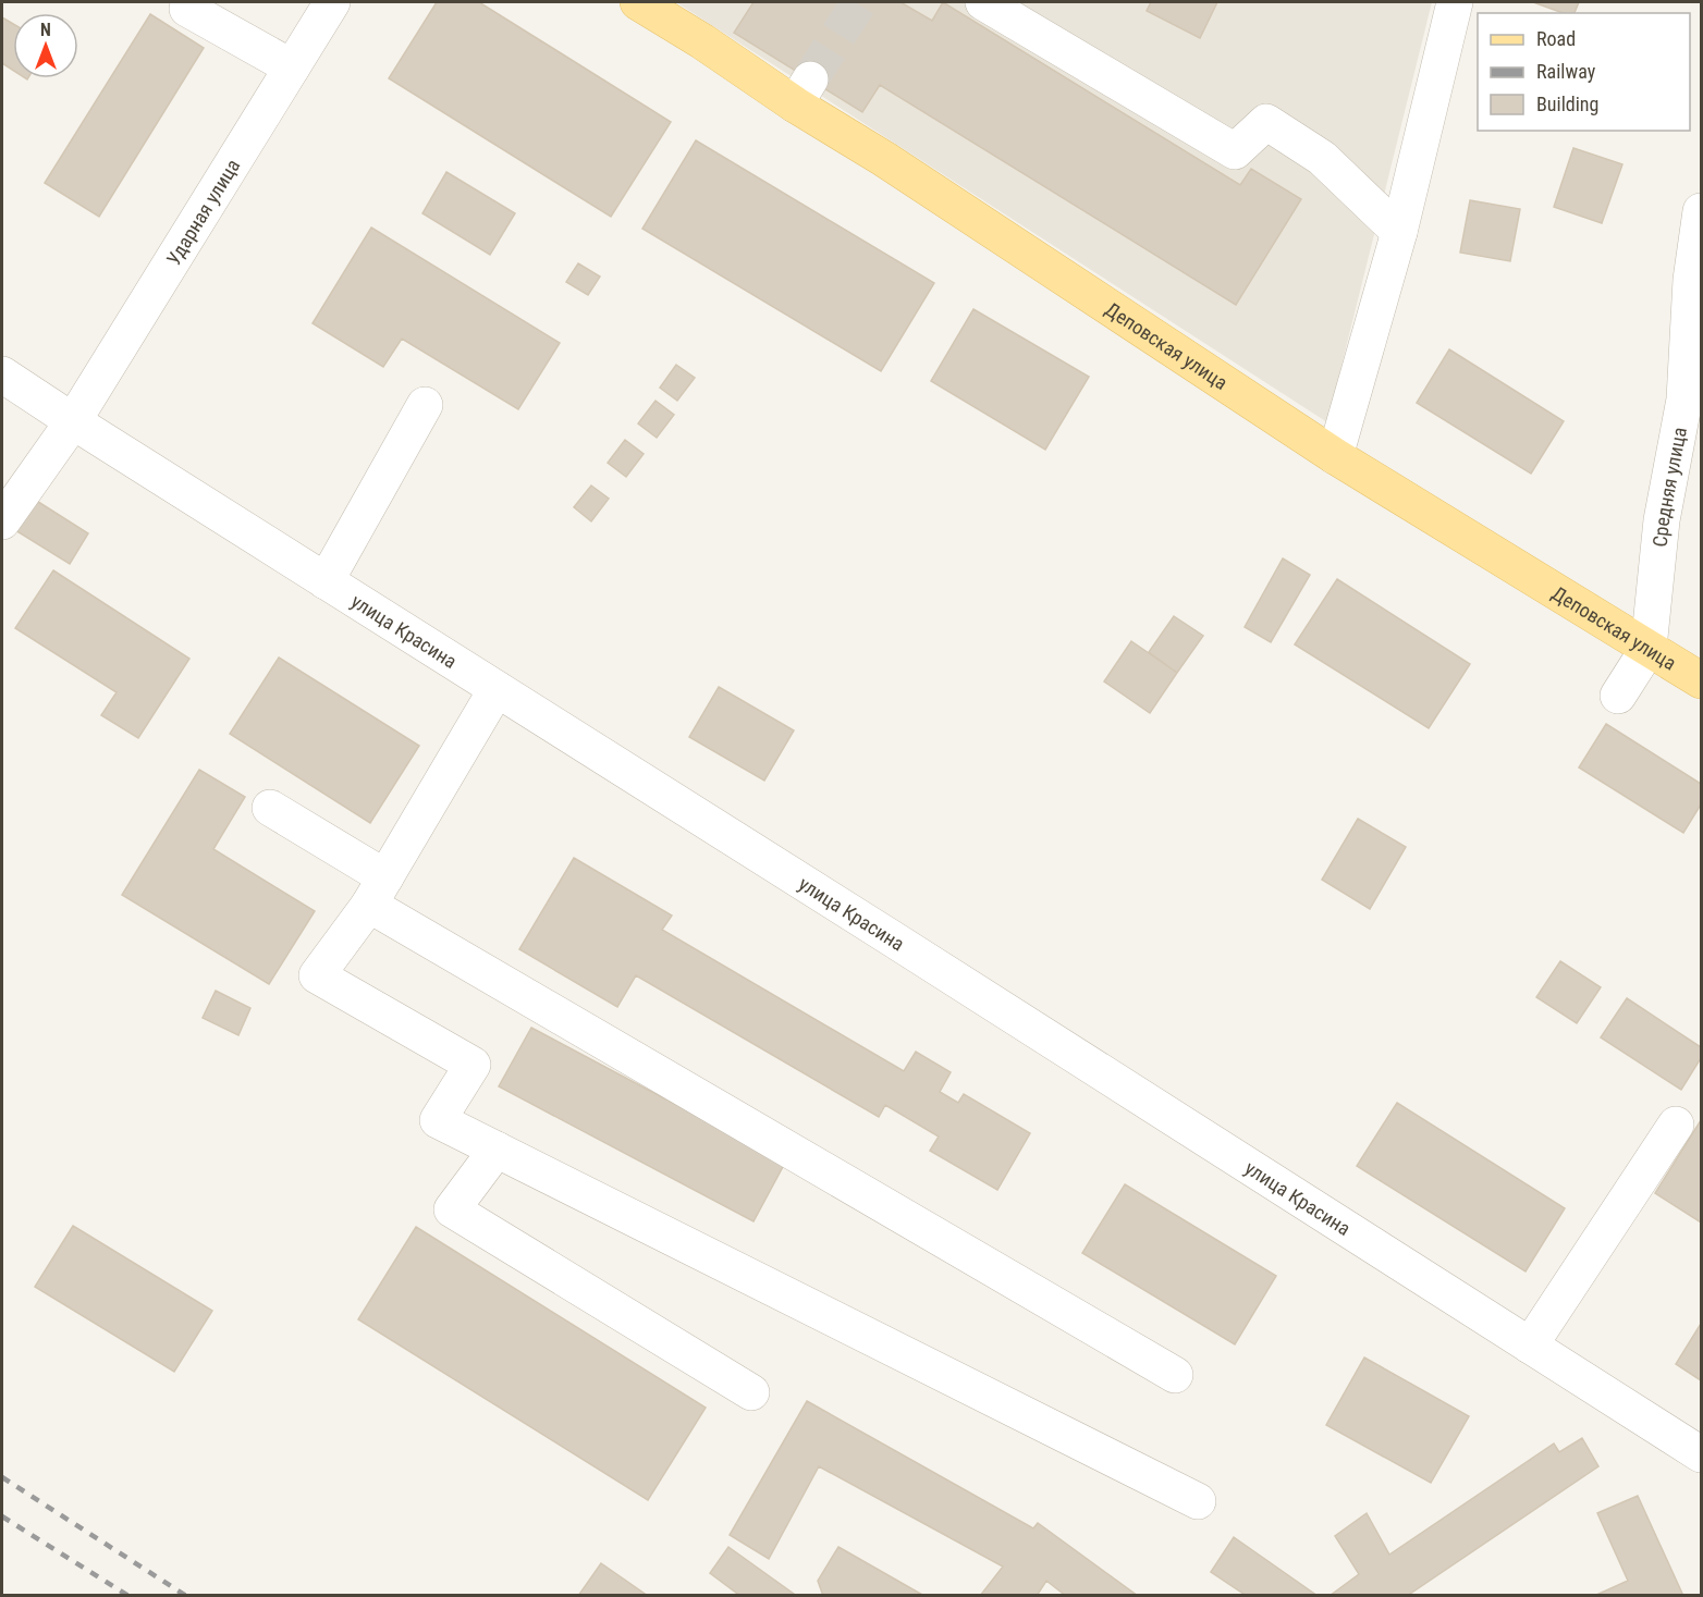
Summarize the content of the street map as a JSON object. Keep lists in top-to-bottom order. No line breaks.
{"streets":{"main road":["Деповская улица"],"street":["Ударная улица","Средняя улица","улица Красина"]},"crossings":[["Ударная улица","улица Красина"],["Деповская улица","Средняя улица"]],"legend":["Road","Railway","Building"],"north":"top"}
